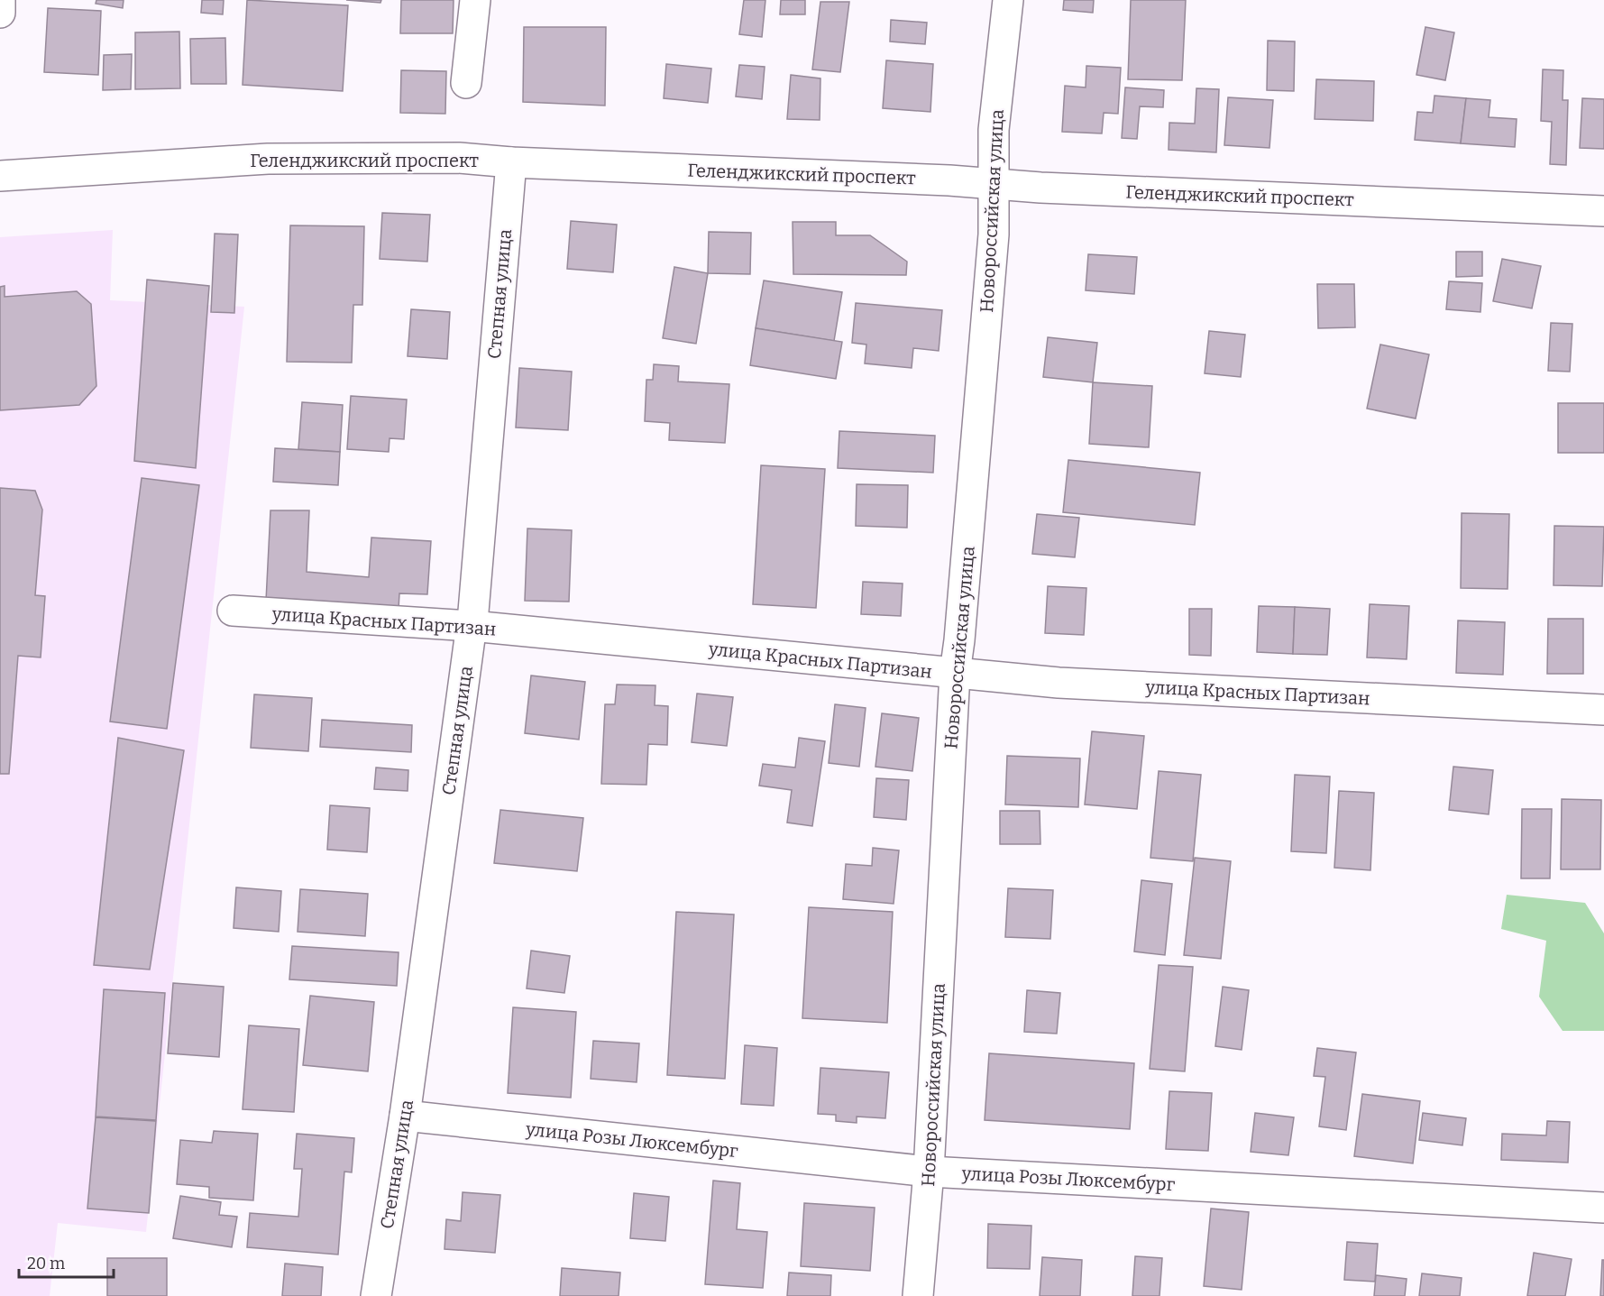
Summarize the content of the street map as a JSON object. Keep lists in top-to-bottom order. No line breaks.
{"streets":{"street":["Геленджикский проспект","Новороссийская улица","Степная улица","улица Красных Партизан","улица Розы Люксембург"]},"crossings":[["Геленджикский проспект","Новороссийская улица"],["Геленджикский проспект","Степная улица"],["Новороссийская улица","улица Красных Партизан"],["Новороссийская улица","улица Розы Люксембург"],["Степная улица","улица Красных Партизан"],["Степная улица","улица Розы Люксембург"]],"scale_bar":"20 m"}
